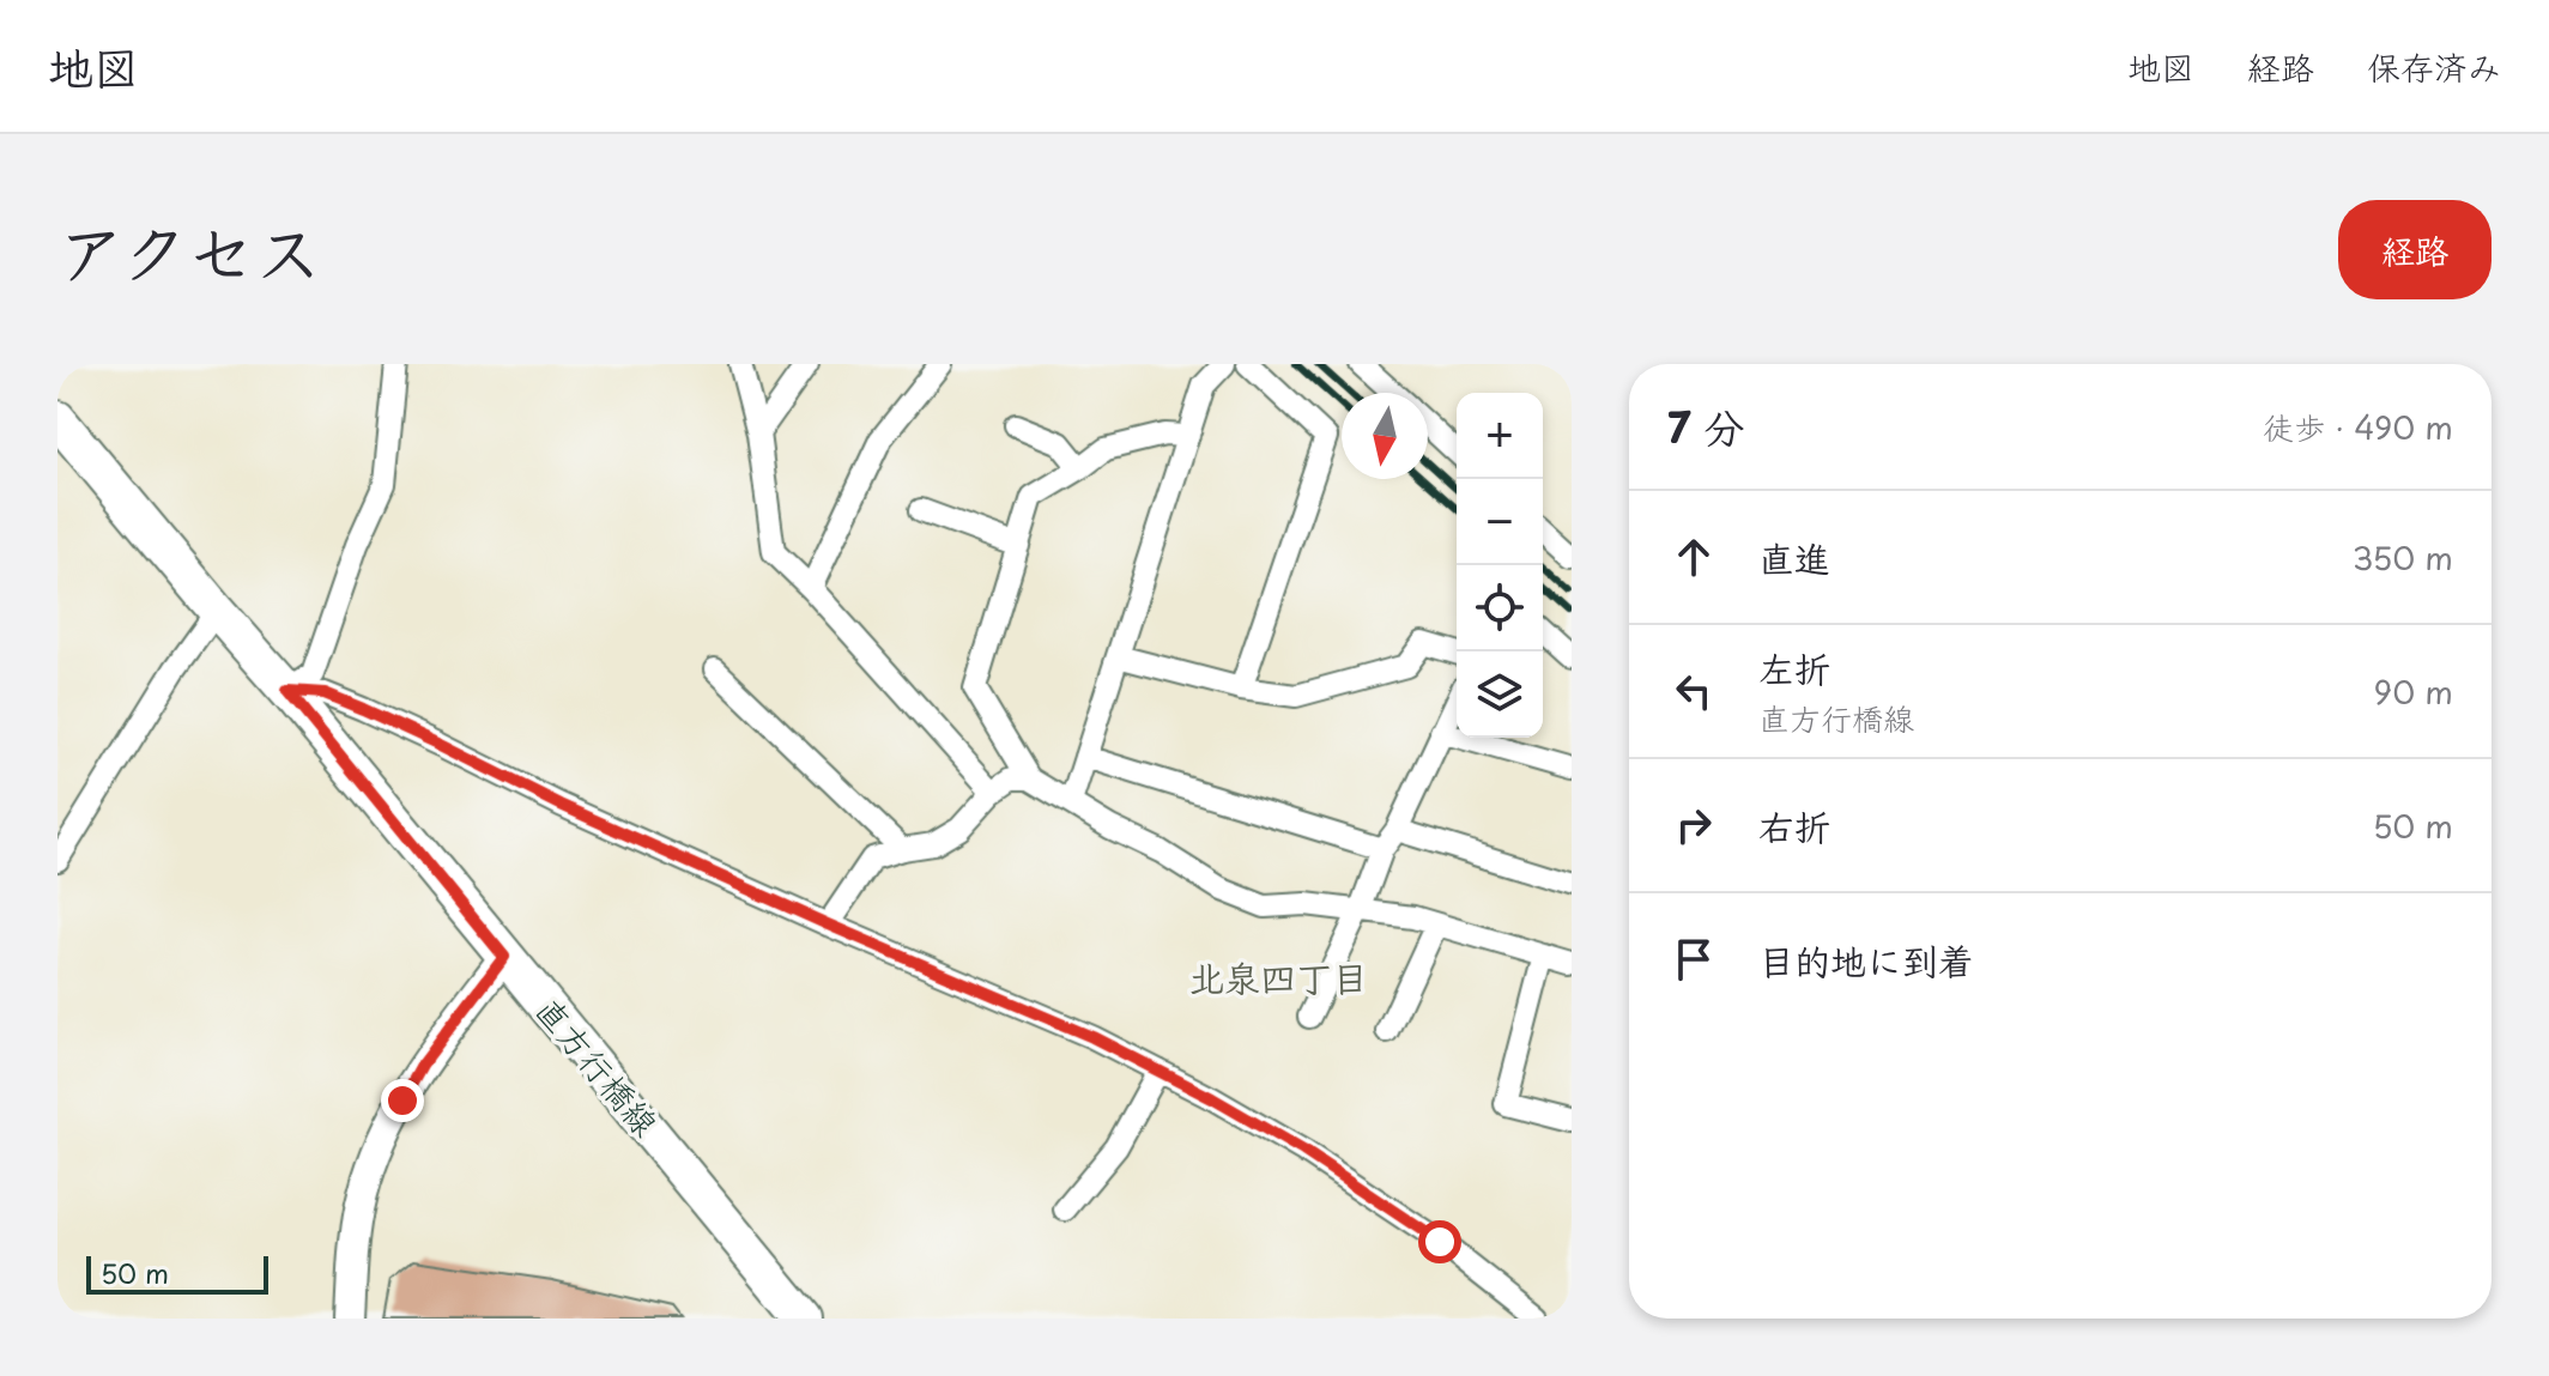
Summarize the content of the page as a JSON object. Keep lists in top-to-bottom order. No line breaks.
{"streets":{"main road":["直方行橋線"]},"districts":["北泉四丁目"],"scale_bar":"50 m","north":"bottom","page":{"header":"地図","nav":["地図","経路","保存済み"],"title":"アクセス","buttons":"経路","heading":["7 分","徒歩 · 490 m"],"map_buttons":["+","−"],"list":[["直進","350 m"],["左折","直方行橋線","90 m"],["右折","50 m"],"目的地に到着"],"scale":"50 m"}}
